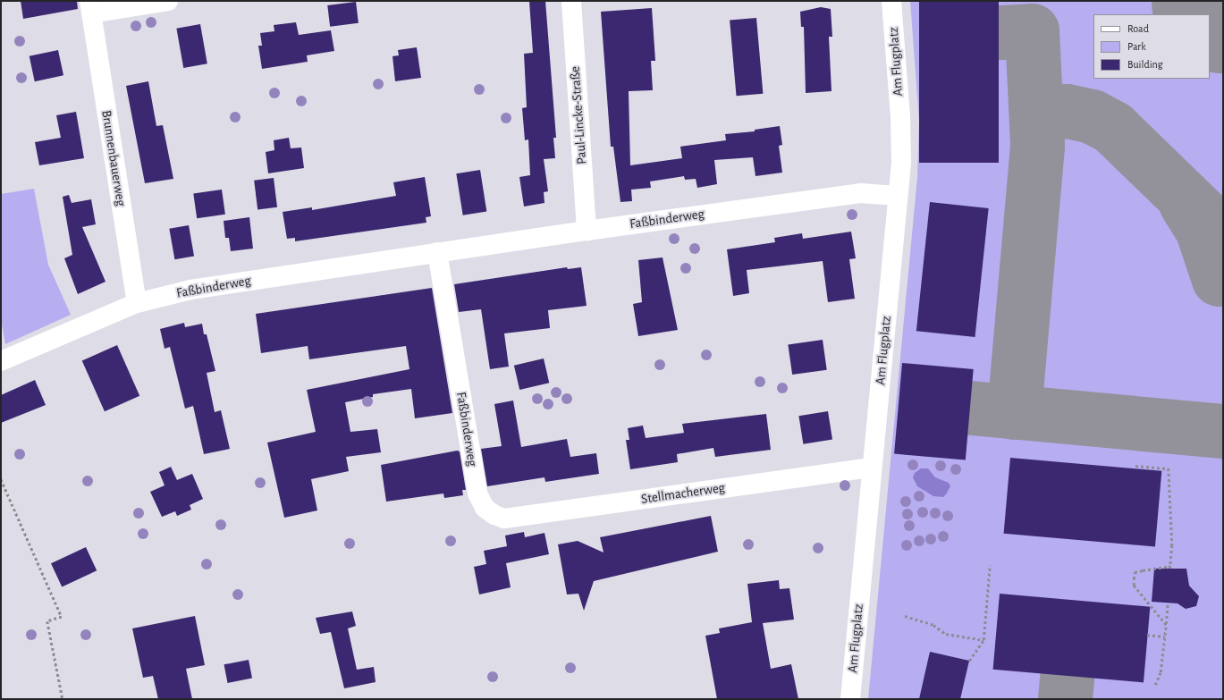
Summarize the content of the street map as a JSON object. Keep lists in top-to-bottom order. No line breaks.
{"streets":{"street":["Am Flugplatz","Paul-Lincke-Straße","Brunnenbauerweg","Faßbinderweg","Stellmacherweg"]},"crossings":[["Am Flugplatz","Faßbinderweg"],["Am Flugplatz","Stellmacherweg"],["Paul-Lincke-Straße","Faßbinderweg"],["Brunnenbauerweg","Faßbinderweg"],["Faßbinderweg","Stellmacherweg"]],"legend":["Road","Park","Building"]}
